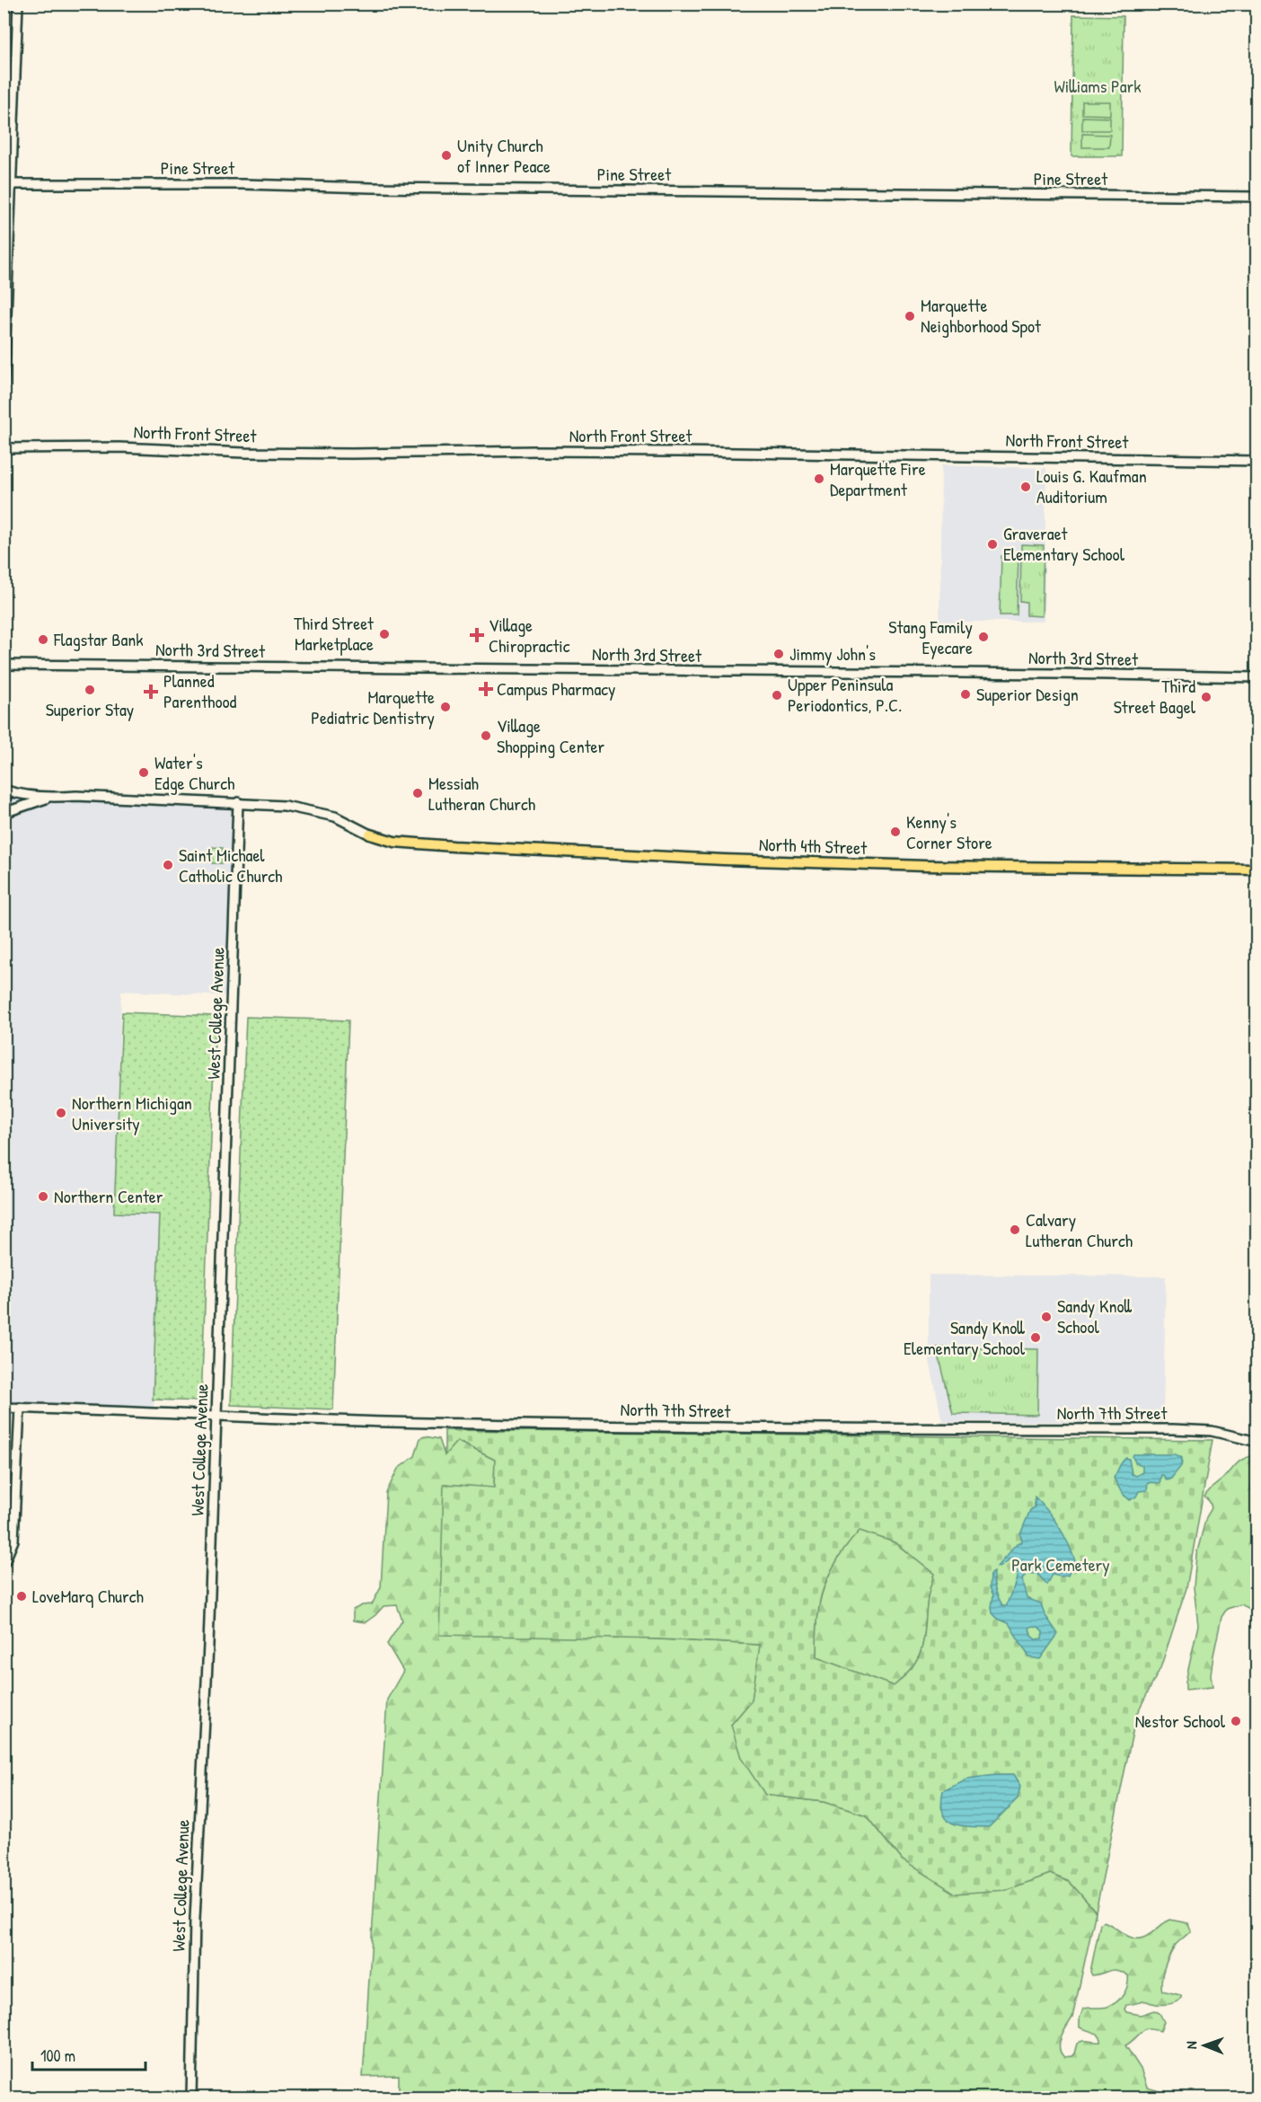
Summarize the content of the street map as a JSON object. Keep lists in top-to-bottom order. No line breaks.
{"streets":{"main road":["North 4th Street"],"street":["Pine Street","North Front Street","North 3rd Street","West College Avenue","North 7th Street"]},"crossings":[["West College Avenue","North 7th Street"]],"parks":["Williams Park","Park Cemetery"],"places":{"other":["Unity Church of Inner Peace","Marquette Neighborhood Spot","Marquette Fire Department","Louis G. Kaufman Auditorium","Graveraet Elementary School","Third Street Marketplace","Stang Family Eyecare","Flagstar Bank","Jimmy John's","Superior Stay","Superior Design","Upper Peninsula Periodontics, P.C.","Third Street Bagel","Marquette Pediatric Dentistry","Village Shopping Center","Water's Edge Church","Messiah Lutheran Church","Kenny's Corner Store","Saint Michael Catholic Church","Northern Michigan University","Northern Center","Calvary Lutheran Church","Sandy Knoll School","Sandy Knoll Elementary School","LoveMarq Church","Nestor School"],"health":["Village Chiropractic","Campus Pharmacy","Planned Parenthood"]},"scale_bar":"100 m","north":"left"}
